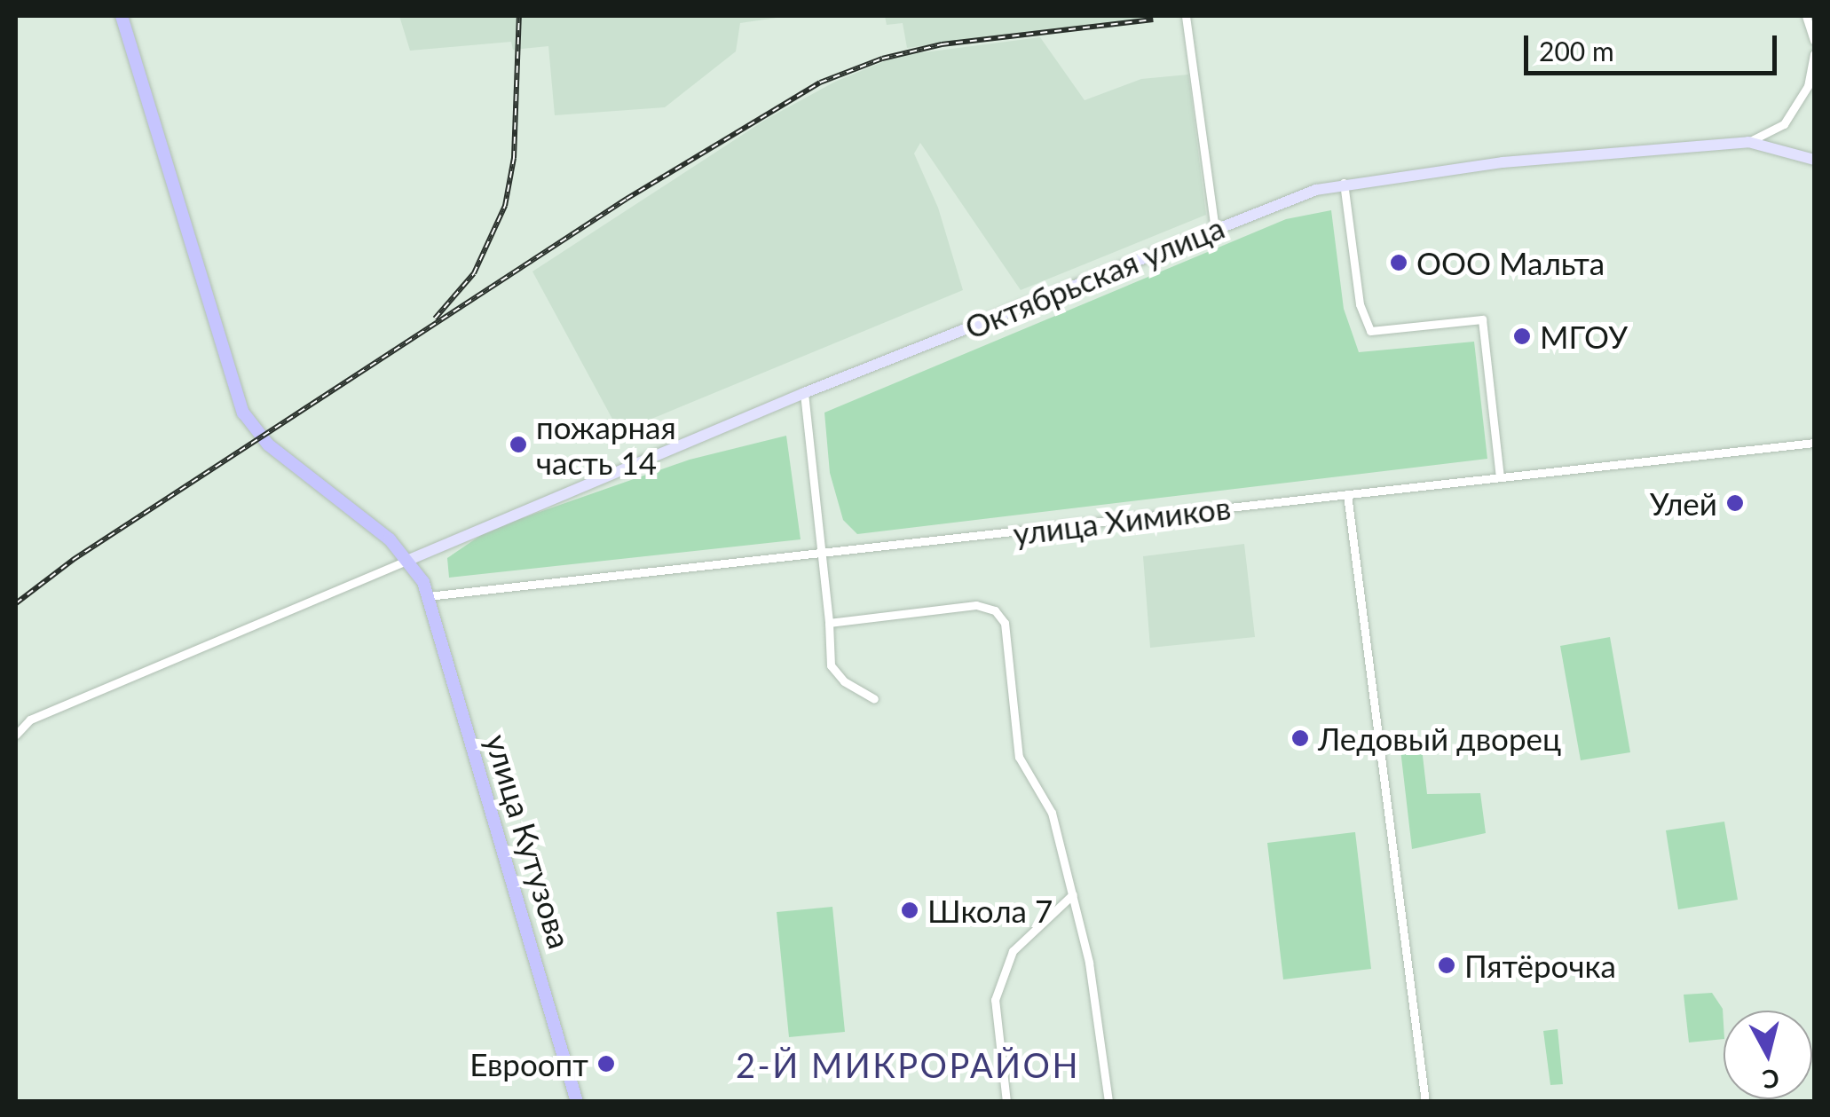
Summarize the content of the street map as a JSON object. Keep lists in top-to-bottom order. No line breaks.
{"streets":{"main road":["Октябрьская улица","улица Кутузова"],"street":["улица Химиков"]},"crossings":[["Октябрьская улица","улица Кутузова"],["улица Химиков","улица Кутузова"]],"districts":["2-Й МИКРОРАЙОН"],"places":["ООО Мальта","МГОУ","пожарная часть 14","Улей","Ледовый дворец","Школа 7","Пятёрочка","Евроопт"],"scale_bar":"200 m","north":"bottom"}
